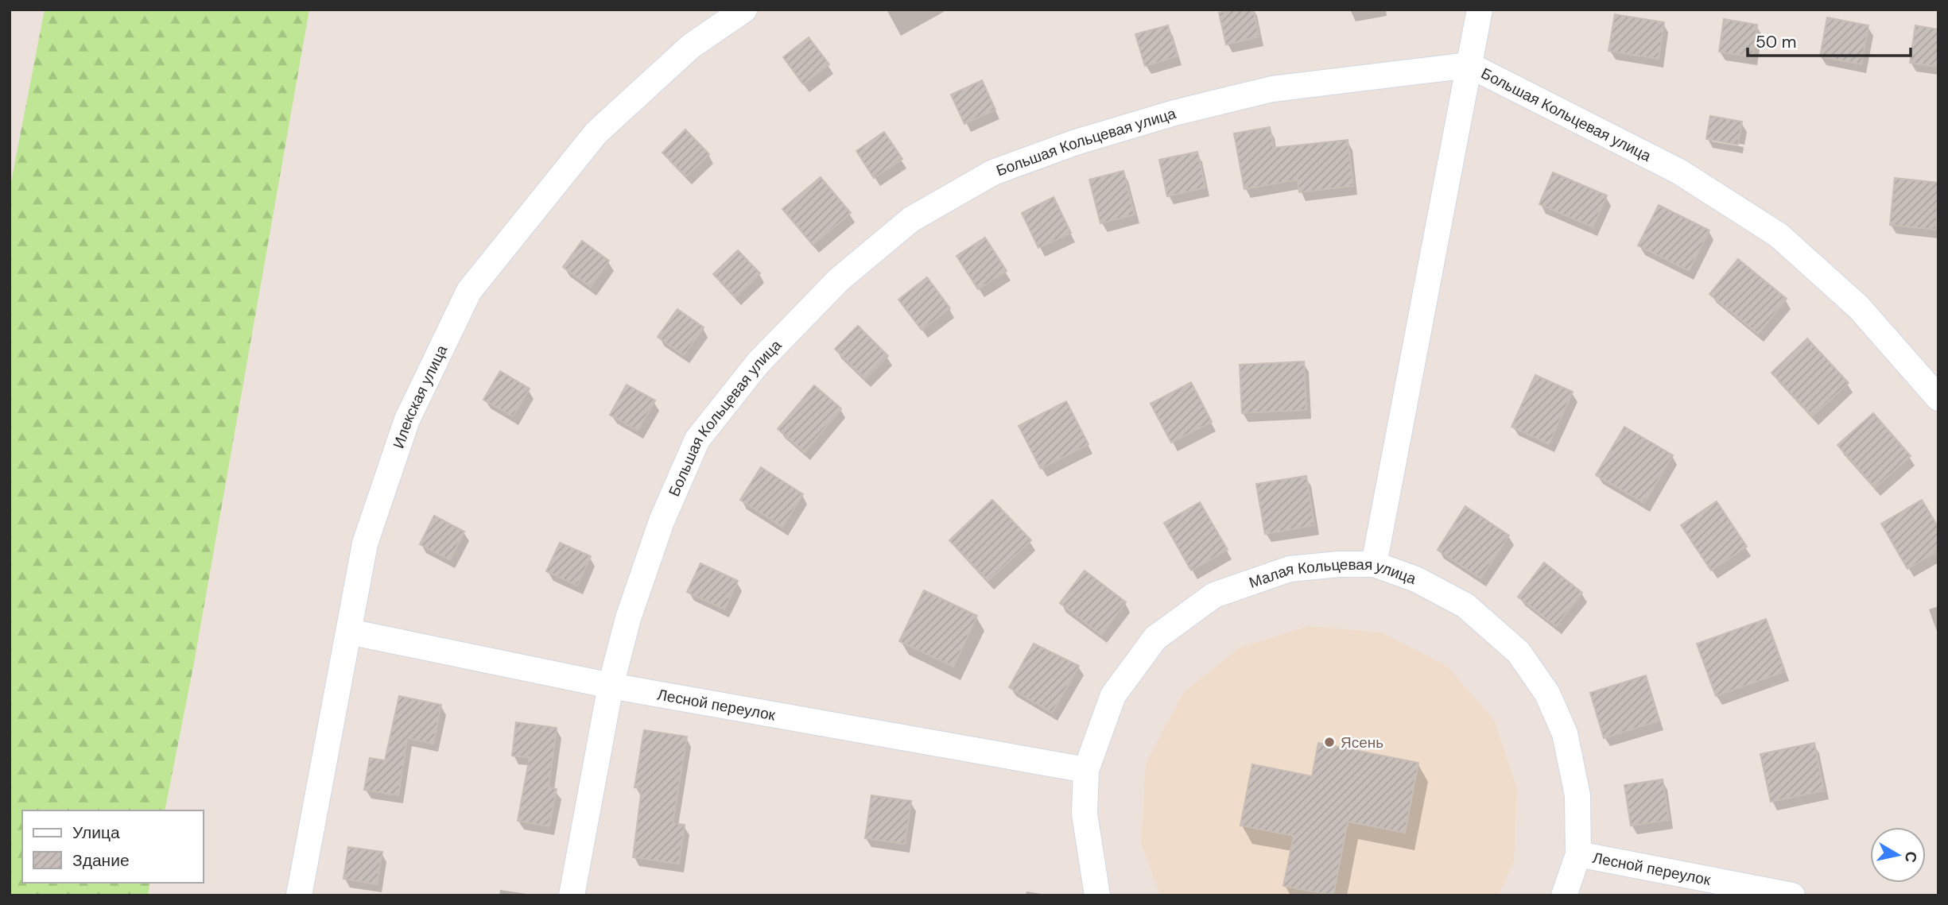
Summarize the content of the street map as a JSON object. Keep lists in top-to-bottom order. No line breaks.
{"streets":{"street":["Большая Кольцевая улица","Илекская улица","Малая Кольцевая улица","Лесной переулок"]},"crossings":[["Большая Кольцевая улица","Лесной переулок"],["Илекская улица","Лесной переулок"],["Малая Кольцевая улица","Лесной переулок"]],"places":["Ясень"],"legend":["Улица","Здание"],"scale_bar":"50 m","north":"right"}
